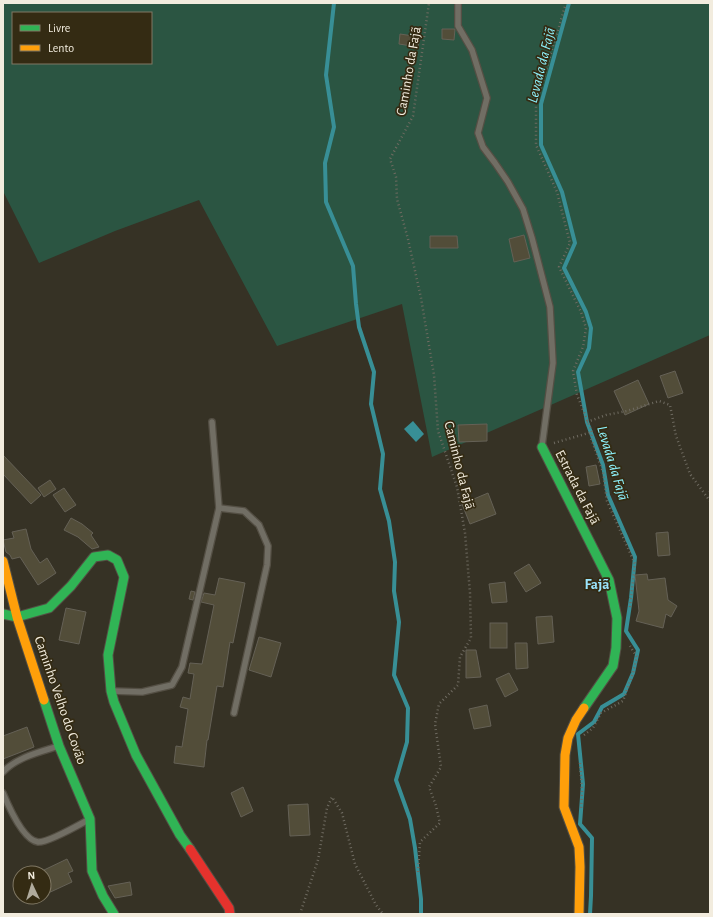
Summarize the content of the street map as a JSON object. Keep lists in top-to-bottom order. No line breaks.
{"streets":{"street":["Estrada da Fajã","Caminho Velho do Covão"],"path":["Caminho da Fajã"]},"districts":["Fajã"],"water":["Levada da Fajã"],"legend":["Livre","Lento"],"north":"top"}
